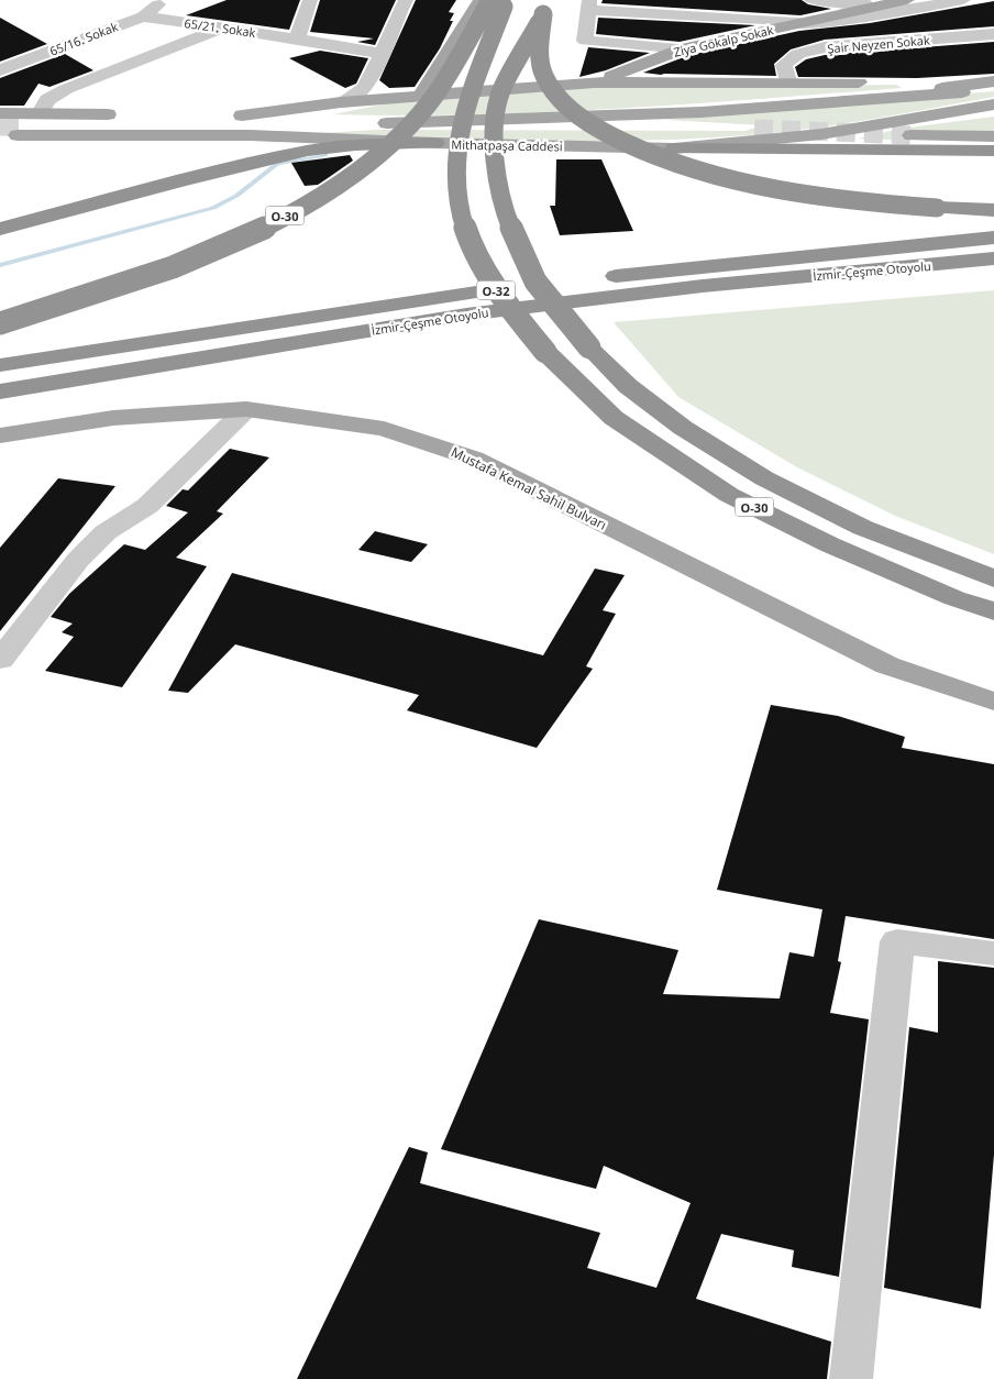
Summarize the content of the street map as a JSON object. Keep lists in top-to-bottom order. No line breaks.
{"streets":{"highway":["O-30","İzmir-Çeşme Otoyolu","O-32"],"main road":["Ziya Gökalp Sokak","Mithatpaşa Caddesi","Mustafa Kemal Sahil Bulvarı"],"street":["65/21. Sokak","65/16. Sokak","Şair Neyzen Sokak"]},"crossings":[["65/21. Sokak","65/16. Sokak"]]}
